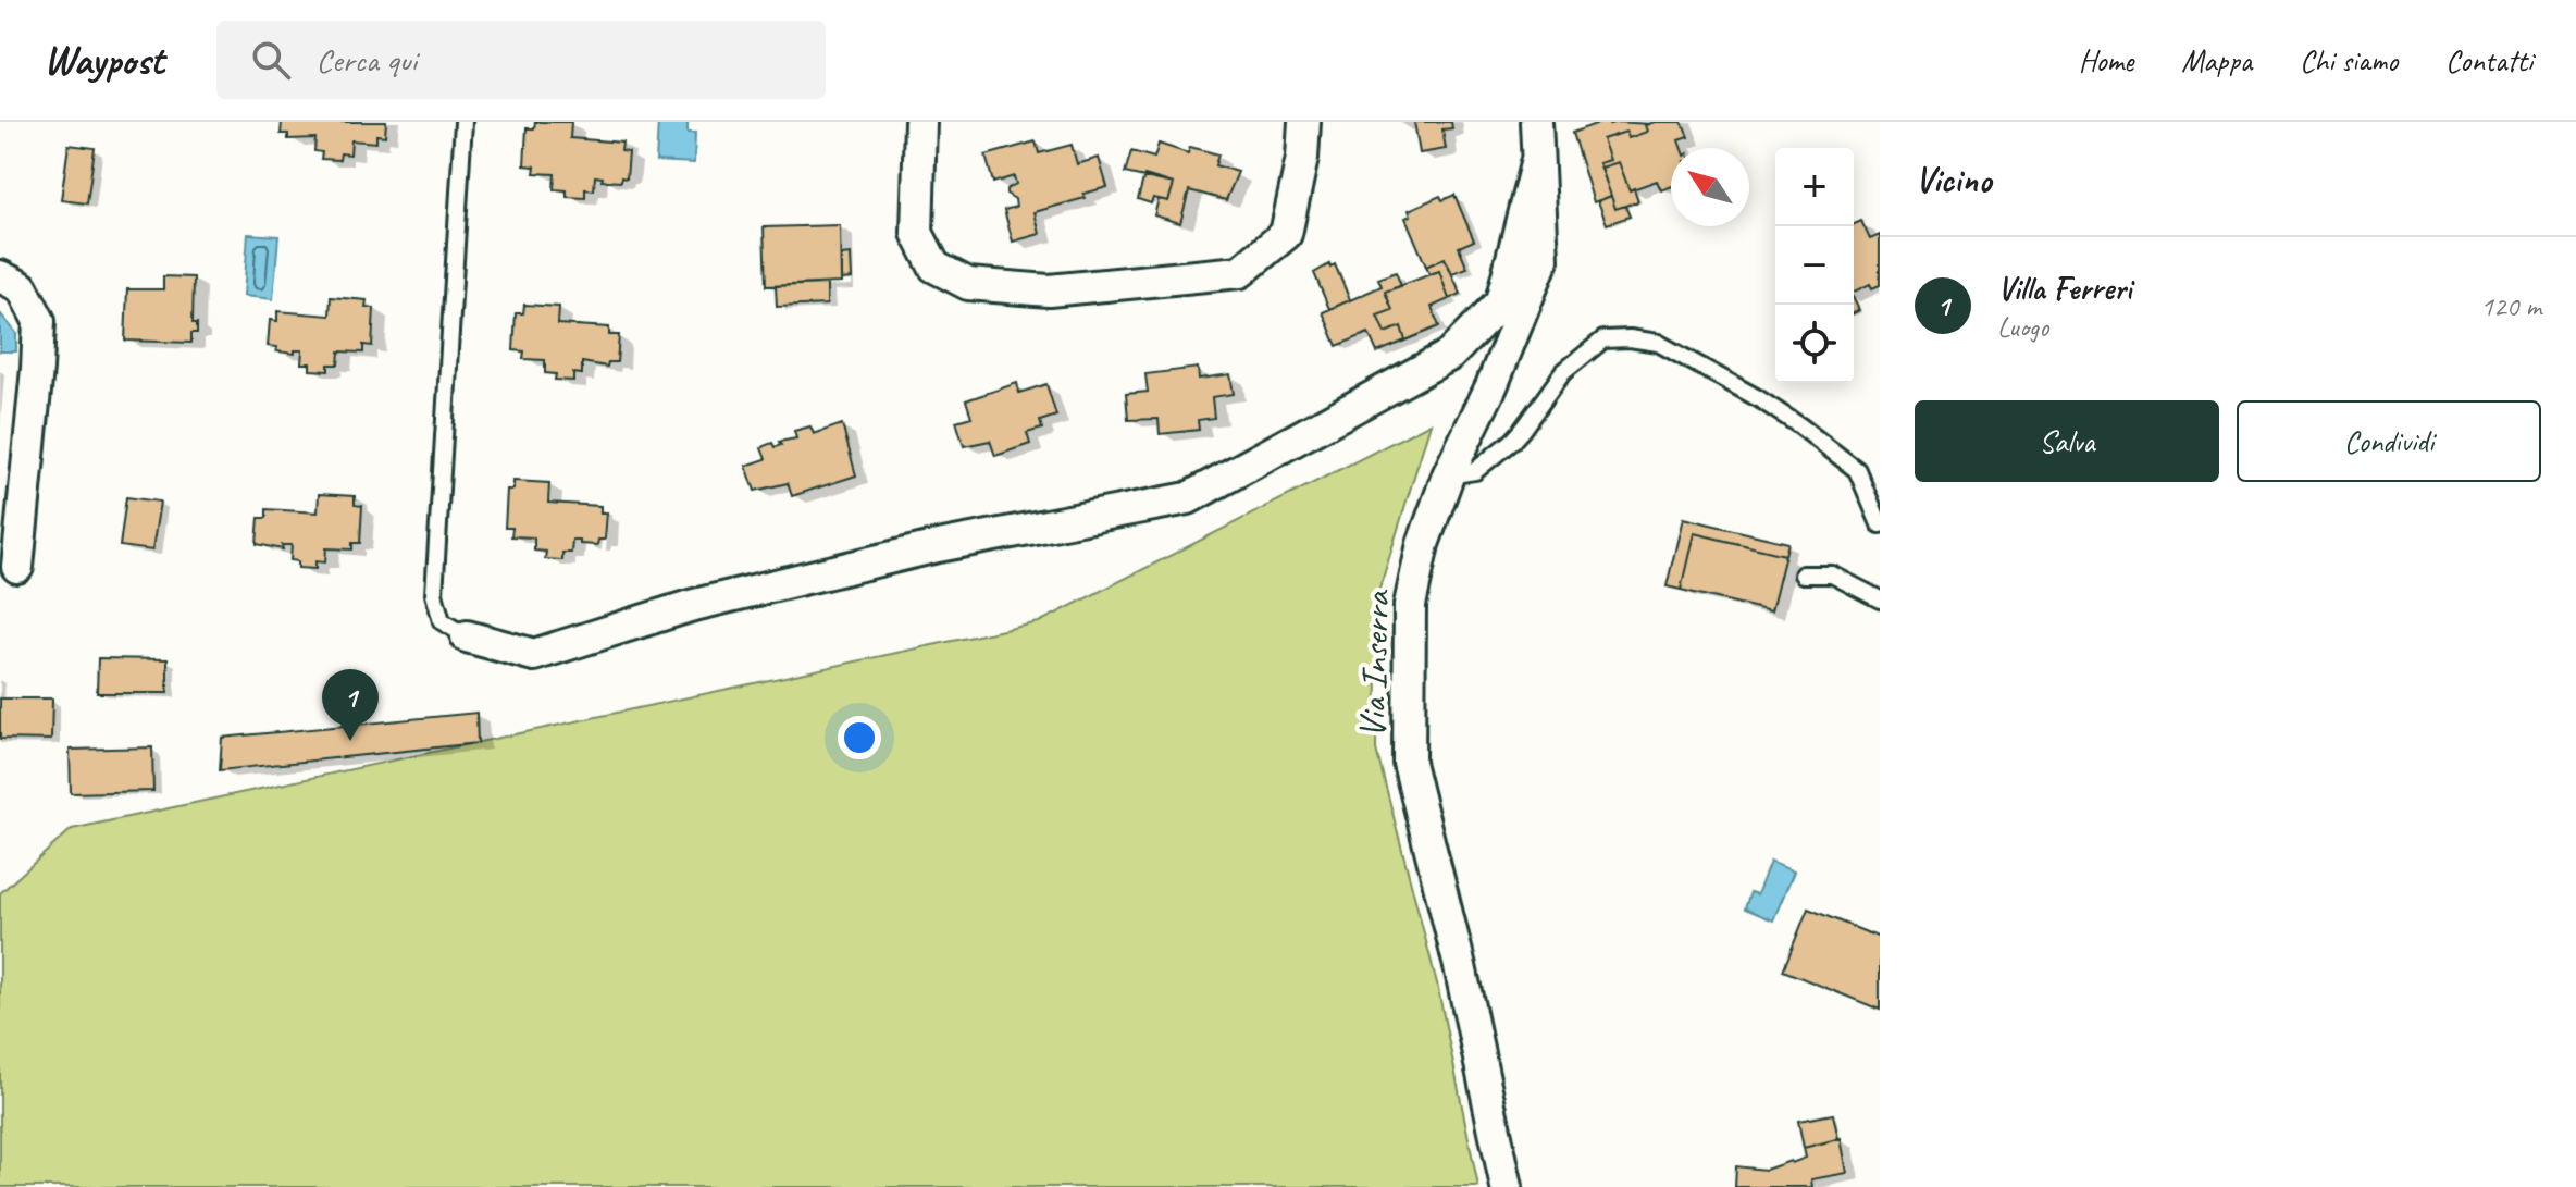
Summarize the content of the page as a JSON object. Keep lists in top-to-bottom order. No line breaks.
{"streets":{"street":["Via Inserra"]},"north":"top left","page":{"header":"Waypost","search":"Cerca qui","nav":["Home","Mappa","Chi siamo","Contatti"],"heading":"Vicino","map_buttons":["+","−"],"list":[{"mark":"1","name":"Villa Ferreri","note":"Luogo","value":"120 m"}],"buttons":["Salva","Condividi"],"pins":"1"}}
